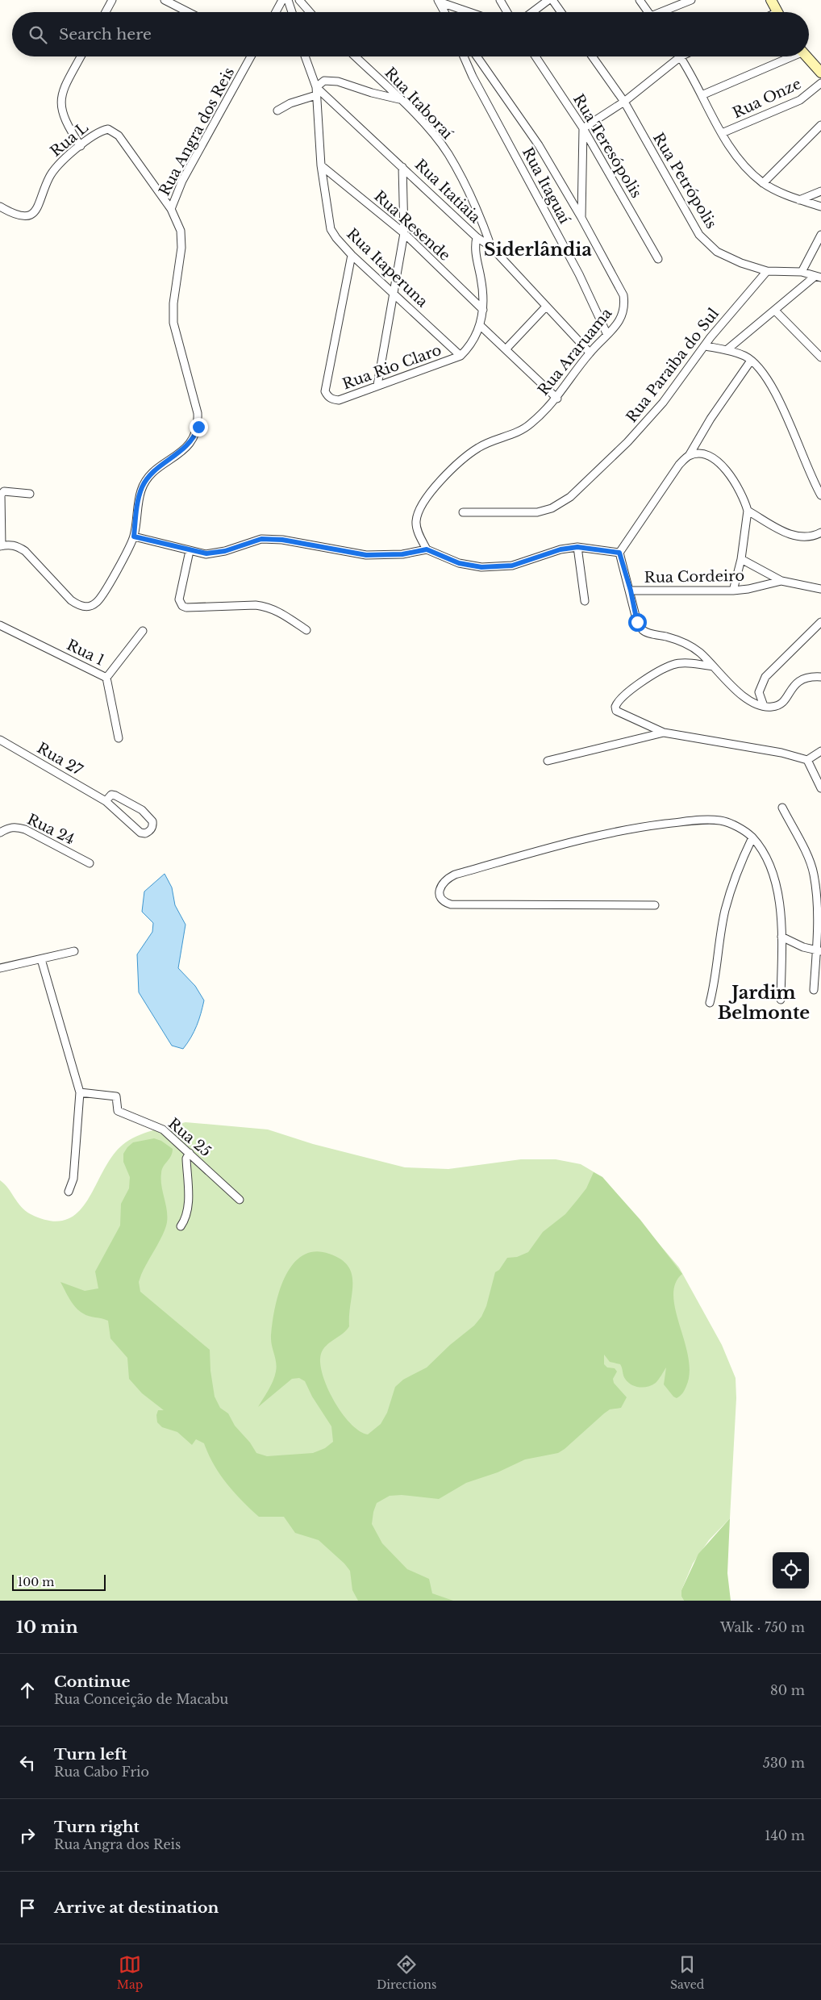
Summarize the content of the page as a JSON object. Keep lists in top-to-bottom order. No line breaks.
{"streets":{"street":["Rua Onze","Rua Itaboraí","Rua Angra dos Reis","Rua L","Rua Teresópolis","Rua Petrópolis","Rua Itaguaí","Rua Itatiaia","Rua Resende","Rua Itaperuna","Rua Araruama","Rua Paraiba do Sul","Rua Rio Claro","Rua Cordeiro","Rua 1","Rua 27","Rua 24","Rua 25"]},"crossings":[["Rua Itaboraí","Rua Itatiaia"],["Rua Angra dos Reis","Rua L"],["Rua Petrópolis","Rua Paraiba do Sul"],["Rua Itaguaí","Rua Araruama"],["Rua Itatiaia","Rua Itaperuna"],["Rua Itatiaia","Rua Araruama"],["Rua Itatiaia","Rua Rio Claro"],["Rua Resende","Rua Itaperuna"],["Rua Resende","Rua Rio Claro"],["Rua Itaperuna","Rua Rio Claro"]],"districts":["Siderlândia","Jardim Belmonte"],"scale_bar":"100 m","page":{"search":"Search here","scale":"100 m","heading":["10 min","Walk · 750 m"],"list":[["Continue","Rua Conceição de Macabu","80 m"],["Turn left","Rua Cabo Frio","530 m"],["Turn right","Rua Angra dos Reis","140 m"],"Arrive at destination"],"nav":["Map","Directions","Saved"]}}
